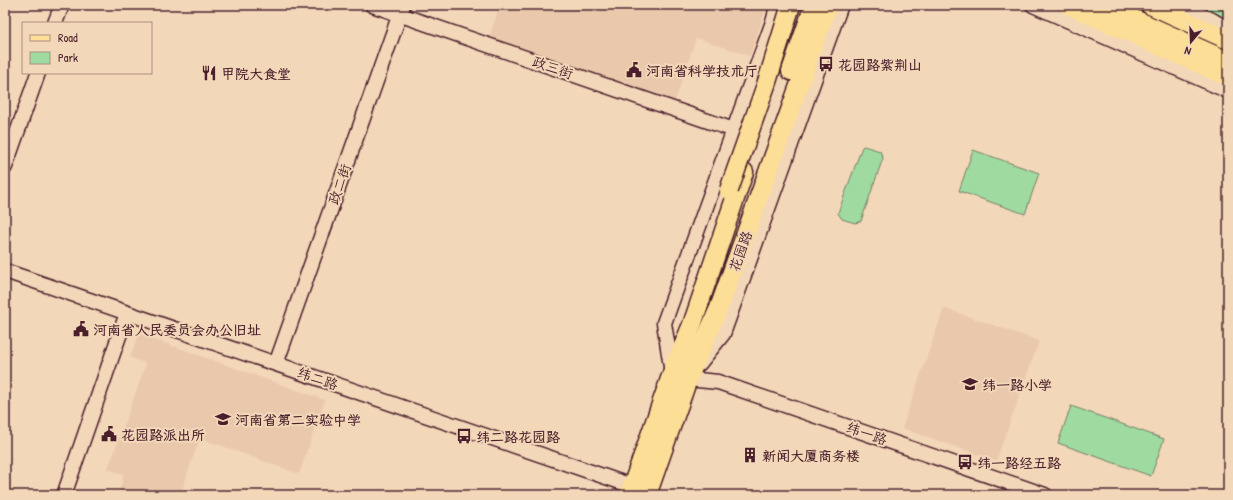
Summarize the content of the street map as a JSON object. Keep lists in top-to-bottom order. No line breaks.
{"streets":{"main road":["花园路"],"street":["政三街","政二街","纬二路","纬一路"]},"crossings":[["政三街","政二街"],["政二街","纬二路"],["花园路","纬二路"],["花园路","纬一路"]],"places":{"bus stop":["花园路紫荆山","纬二路花园路","纬一路经五路"],"public building":["河南省科学技术厅","河南省人民委员会办公旧址","花园路派出所"],"restaurant":["甲院大食堂"],"school or university":["纬一路小学","河南省第二实验中学"],"building":["新闻大厦商务楼"]},"legend":["Road","Park"],"north":"bottom"}
